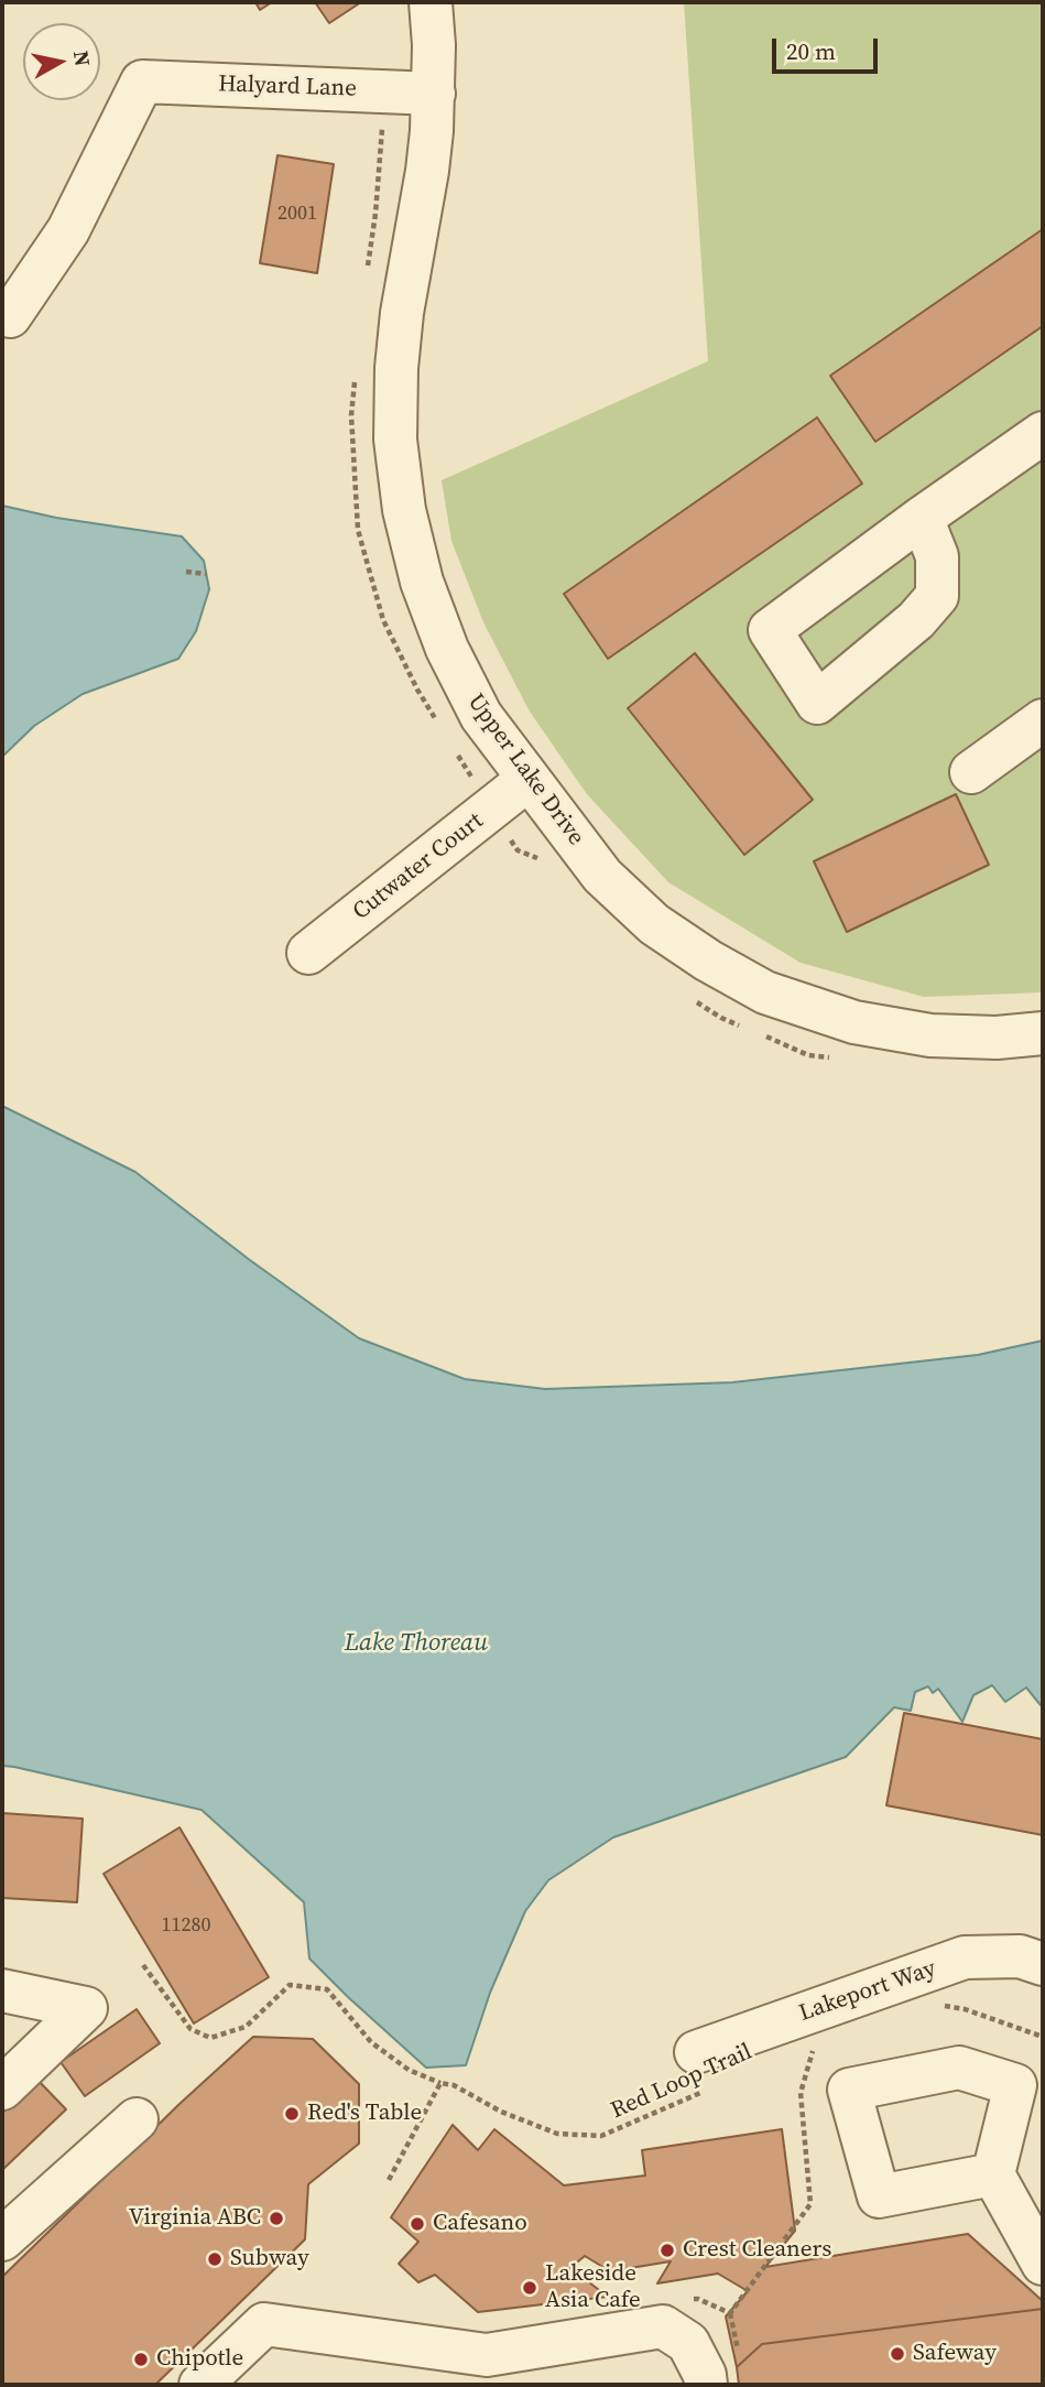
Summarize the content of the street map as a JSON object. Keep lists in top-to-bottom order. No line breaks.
{"streets":{"street":["Halyard Lane","Upper Lake Drive","Cutwater Court","Lakeport Way"],"path":["Red Loop Trail"]},"crossings":[["Halyard Lane","Upper Lake Drive"],["Upper Lake Drive","Cutwater Court"],["Lakeport Way","Red Loop Trail"]],"water":["Lake Thoreau"],"places":["Red's Table","Virginia ABC","Cafesano","Crest Cleaners","Subway","Lakeside Asia Cafe","Safeway","Chipotle"],"house_numbers":["2001","11280"],"scale_bar":"20 m","north":"right"}
